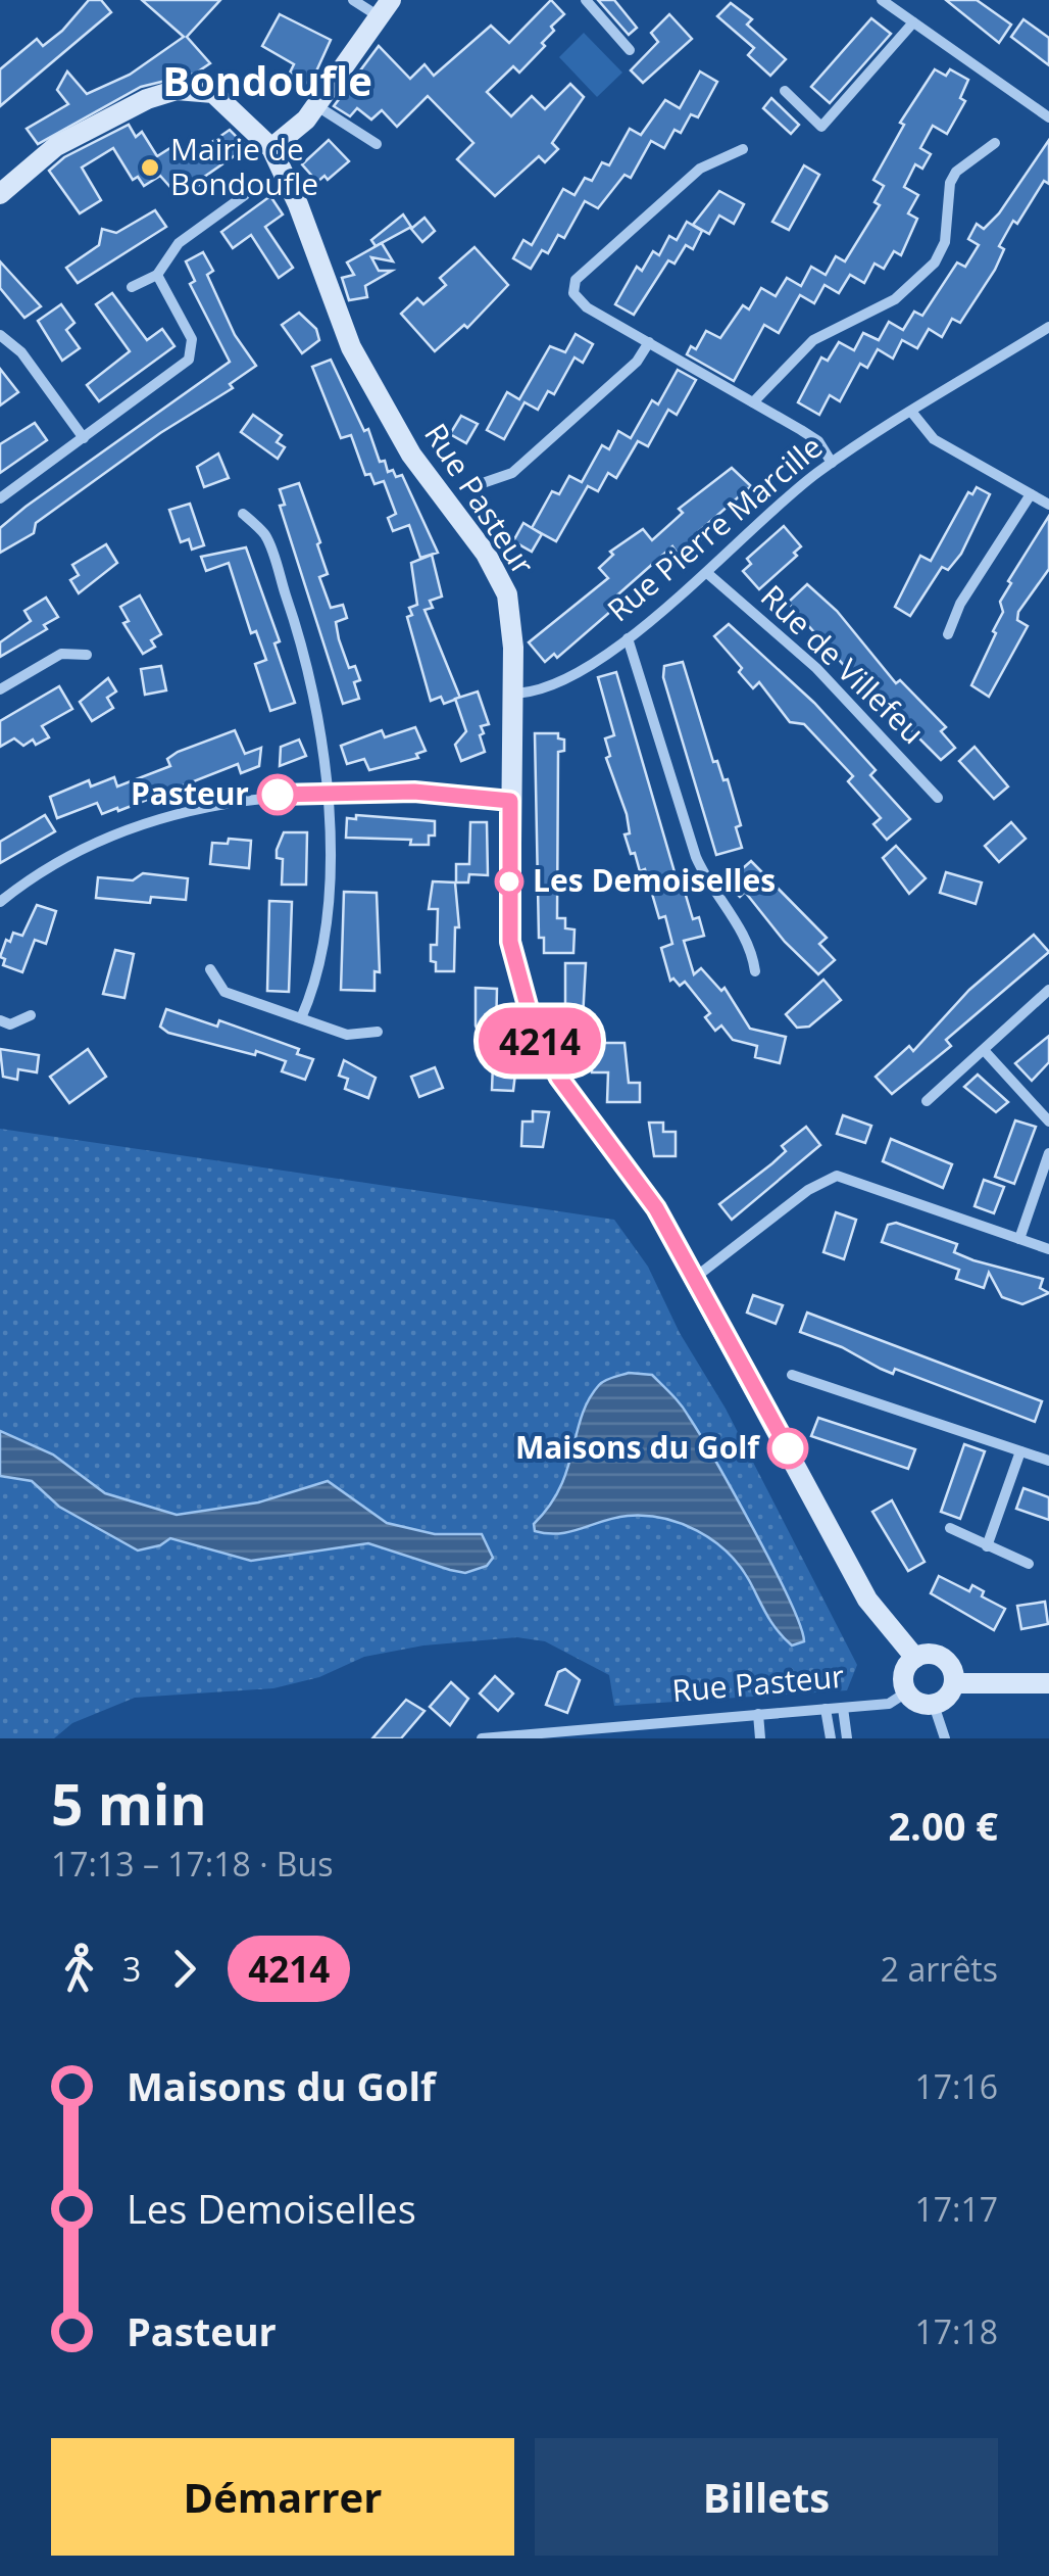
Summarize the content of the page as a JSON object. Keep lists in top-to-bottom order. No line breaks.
{"streets":{"street":["Rue Pasteur","Rue Pierre Marcille","Rue de Villefeu"]},"crossings":[["Rue Pasteur","Rue Pierre Marcille"],["Rue Pierre Marcille","Rue de Villefeu"]],"districts":["Bondoufle"],"places":["Mairie de Bondoufle","Pasteur","Les Demoiselles","Maisons du Golf"],"lines":["bus line 4214"],"page":{"on_map":"4214","heading":["5 min","17:13 – 17:18 · Bus","2.00 €"],"legs":["3","4214","2 arrêts"],"list":[{"name":"Maisons du Golf","value":"17:16"},{"name":"Les Demoiselles","value":"17:17"},{"name":"Pasteur","value":"17:18"}],"buttons":["Démarrer","Billets"]}}
